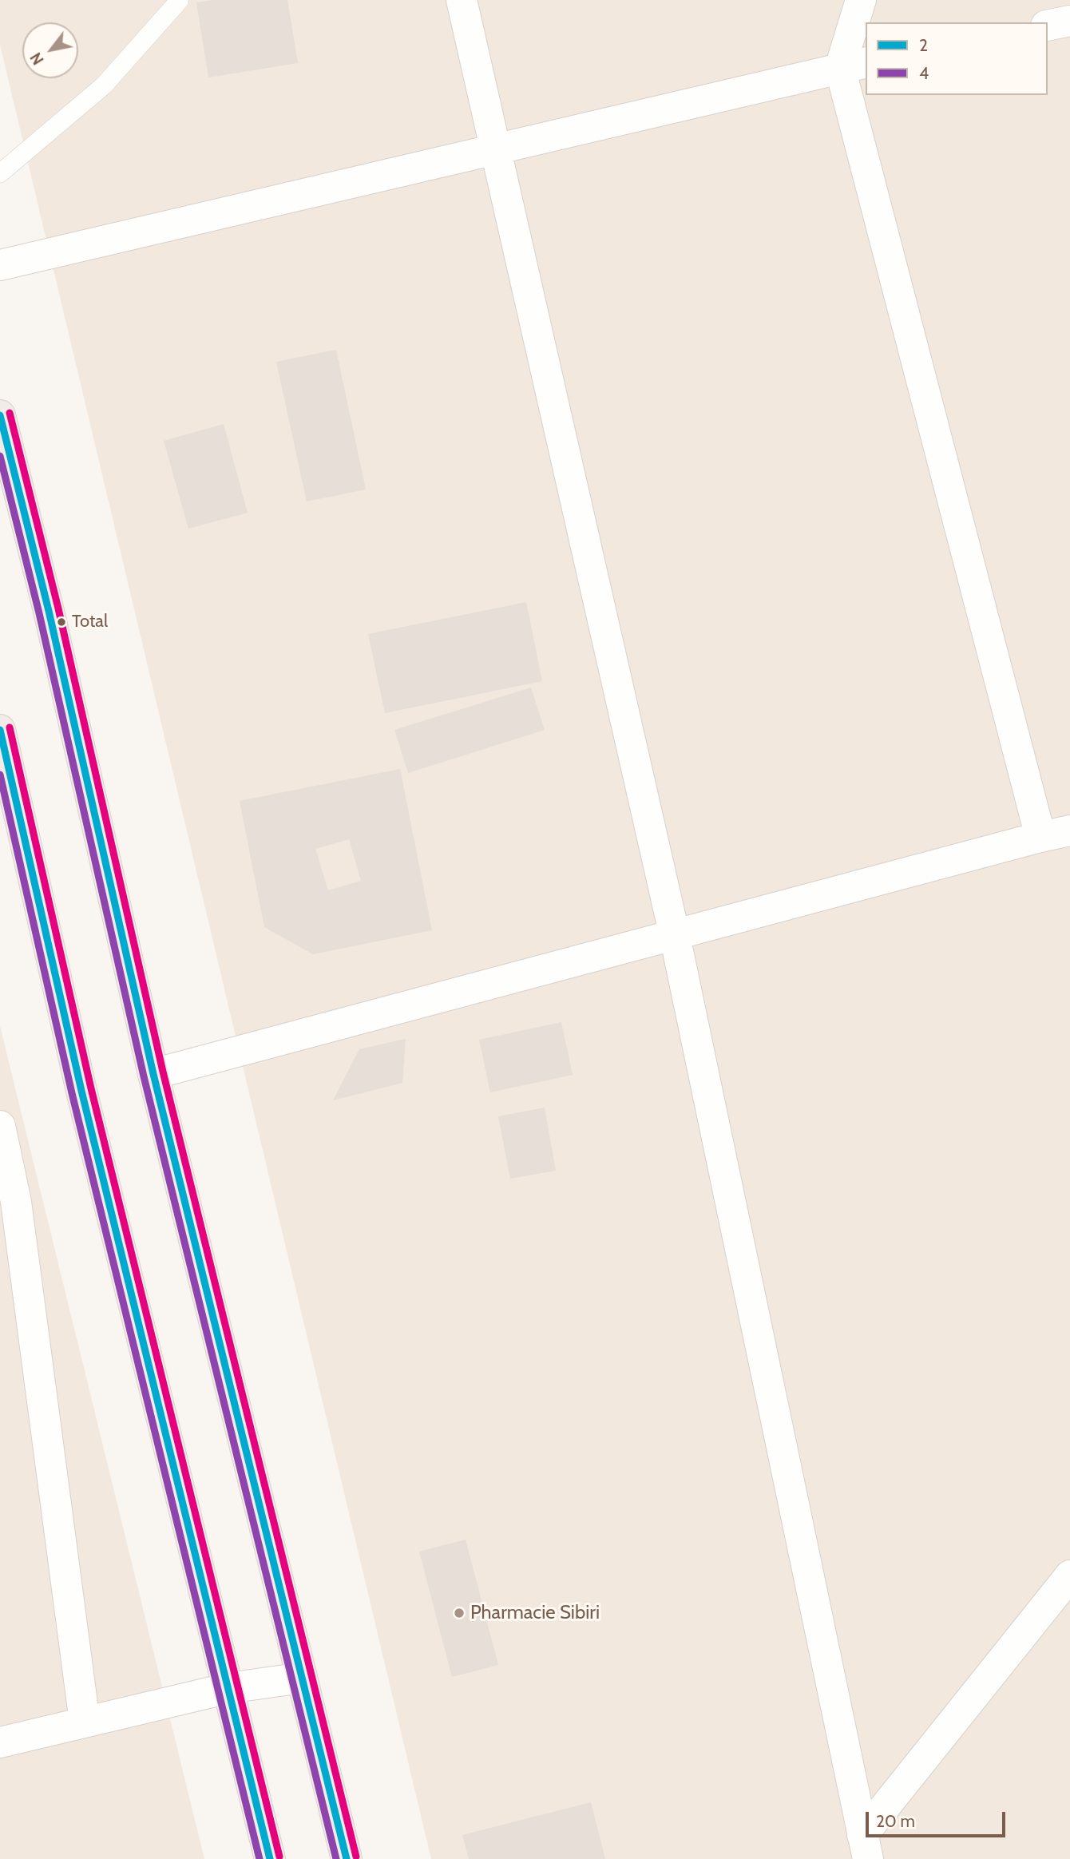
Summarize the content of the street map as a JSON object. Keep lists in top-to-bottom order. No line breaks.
{"places":["Total","Pharmacie Sibiri"],"lines":["transit line 2","transit line 4"],"legend":["2","4"],"scale_bar":"20 m","north":"bottom left"}
